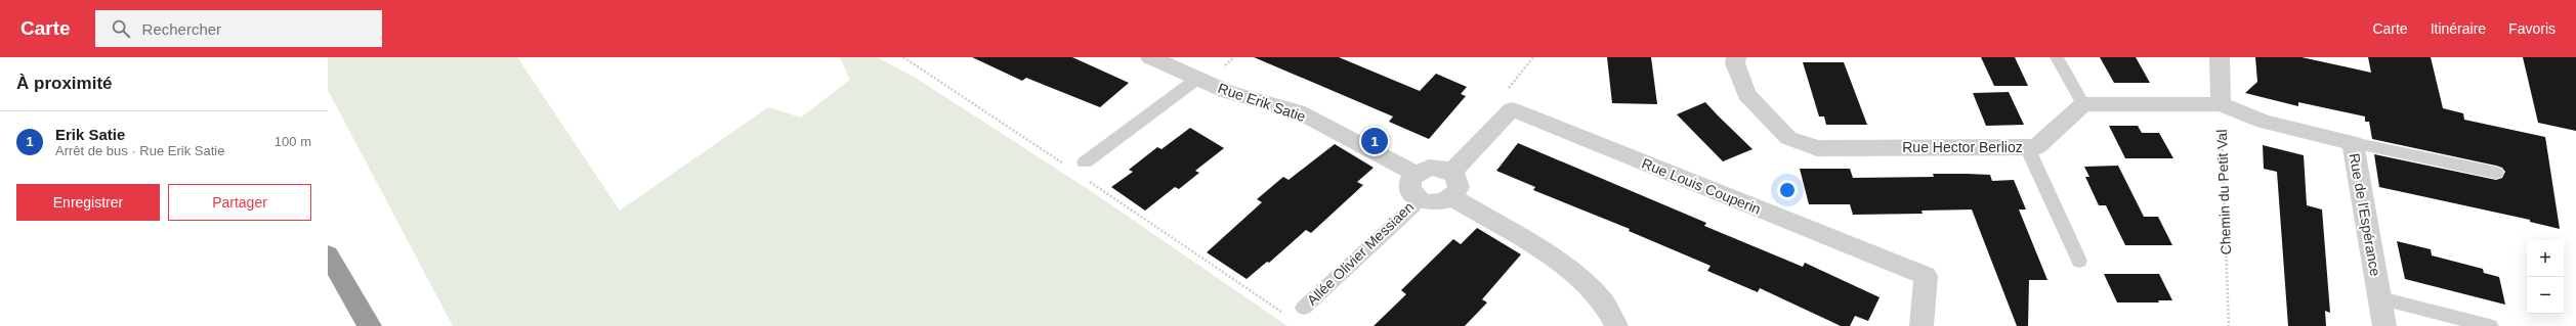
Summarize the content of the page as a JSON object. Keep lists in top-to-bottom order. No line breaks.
{"streets":{"street":["Rue Erik Satie","Rue Hector Berlioz","Rue Louis Couperin","Rue de l'Espérance"],"lane":["Allée Olivier Messiaen"],"path":["Chemin du Petit Val"]},"crossings":[["Rue Erik Satie","Allée Olivier Messiaen"],["Chemin du Petit Val","Rue de l'Espérance"]],"page":{"header":"Carte","search":"Rechercher","nav":["Carte","Itinéraire","Favoris"],"heading":"À proximité","list":[{"mark":"1","name":"Erik Satie","note":"Arrêt de bus · Rue Erik Satie","value":"100 m"}],"pins":"1","buttons":["Enregistrer","Partager"],"map_buttons":["+","−"]}}
